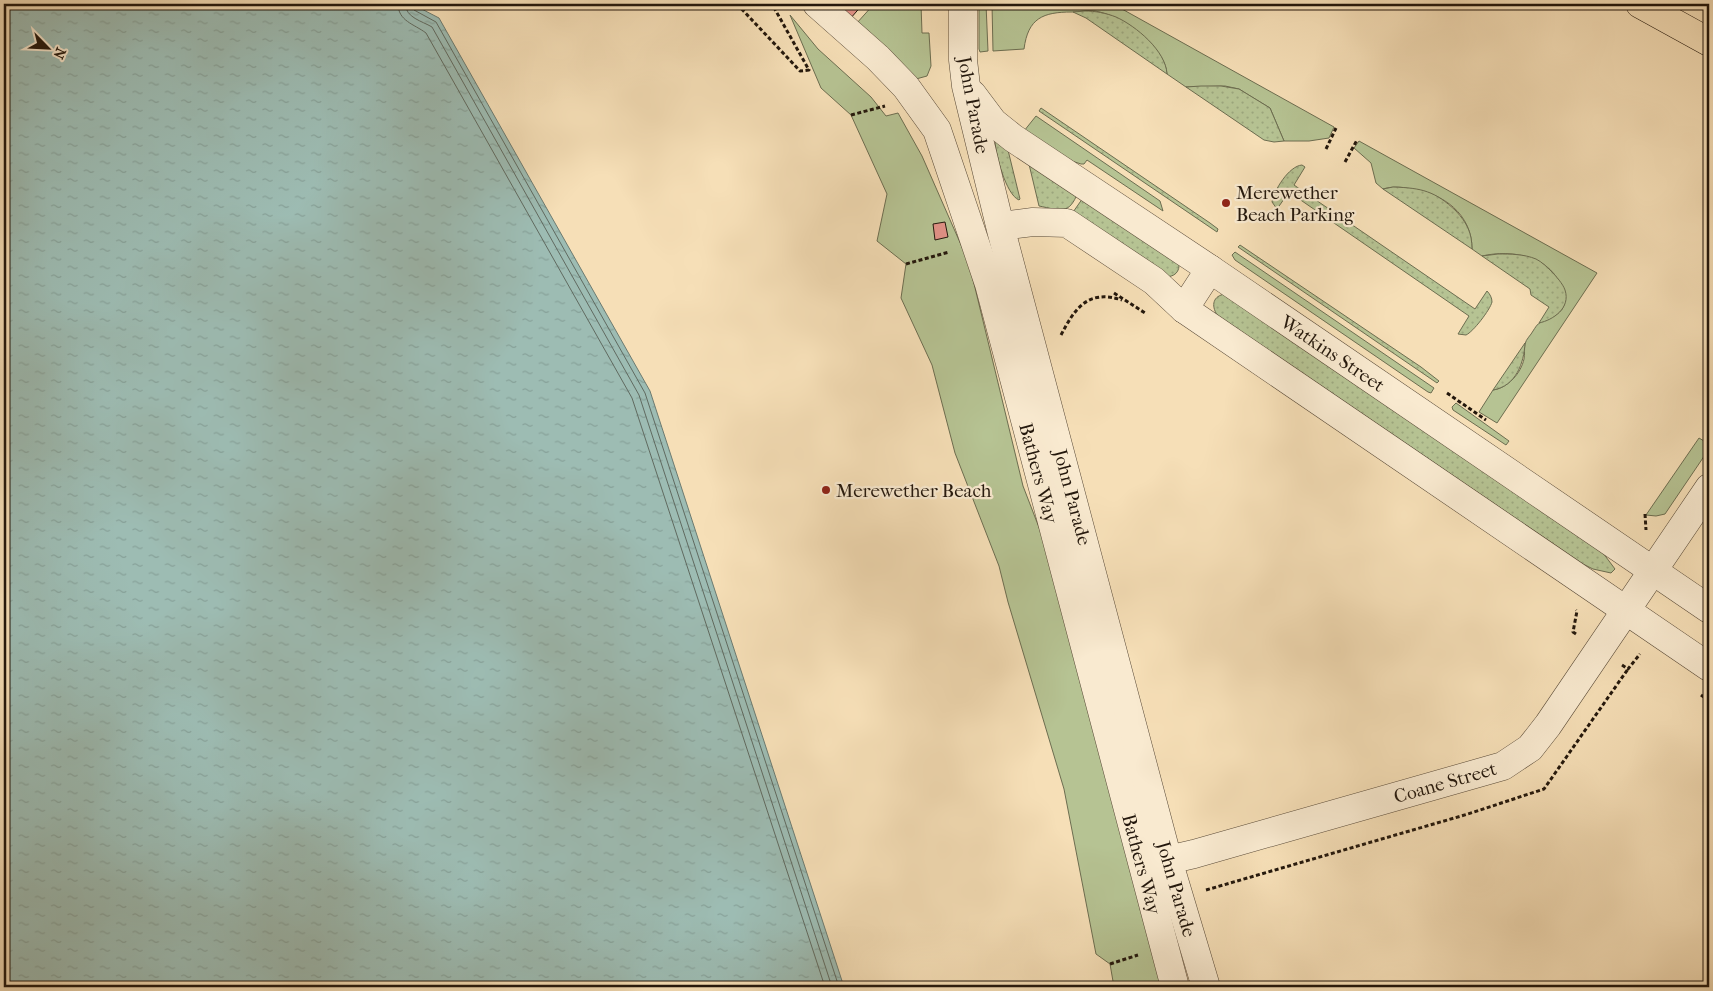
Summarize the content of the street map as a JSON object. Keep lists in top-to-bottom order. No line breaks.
{"streets":{"street":["John Parade","Watkins Street","Bathers Way","Coane Street"]},"crossings":[["John Parade","Watkins Street"],["John Parade","Coane Street"],["Watkins Street","Coane Street"]],"places":["Merewether Beach Parking","Merewether Beach"],"north":"bottom right"}
